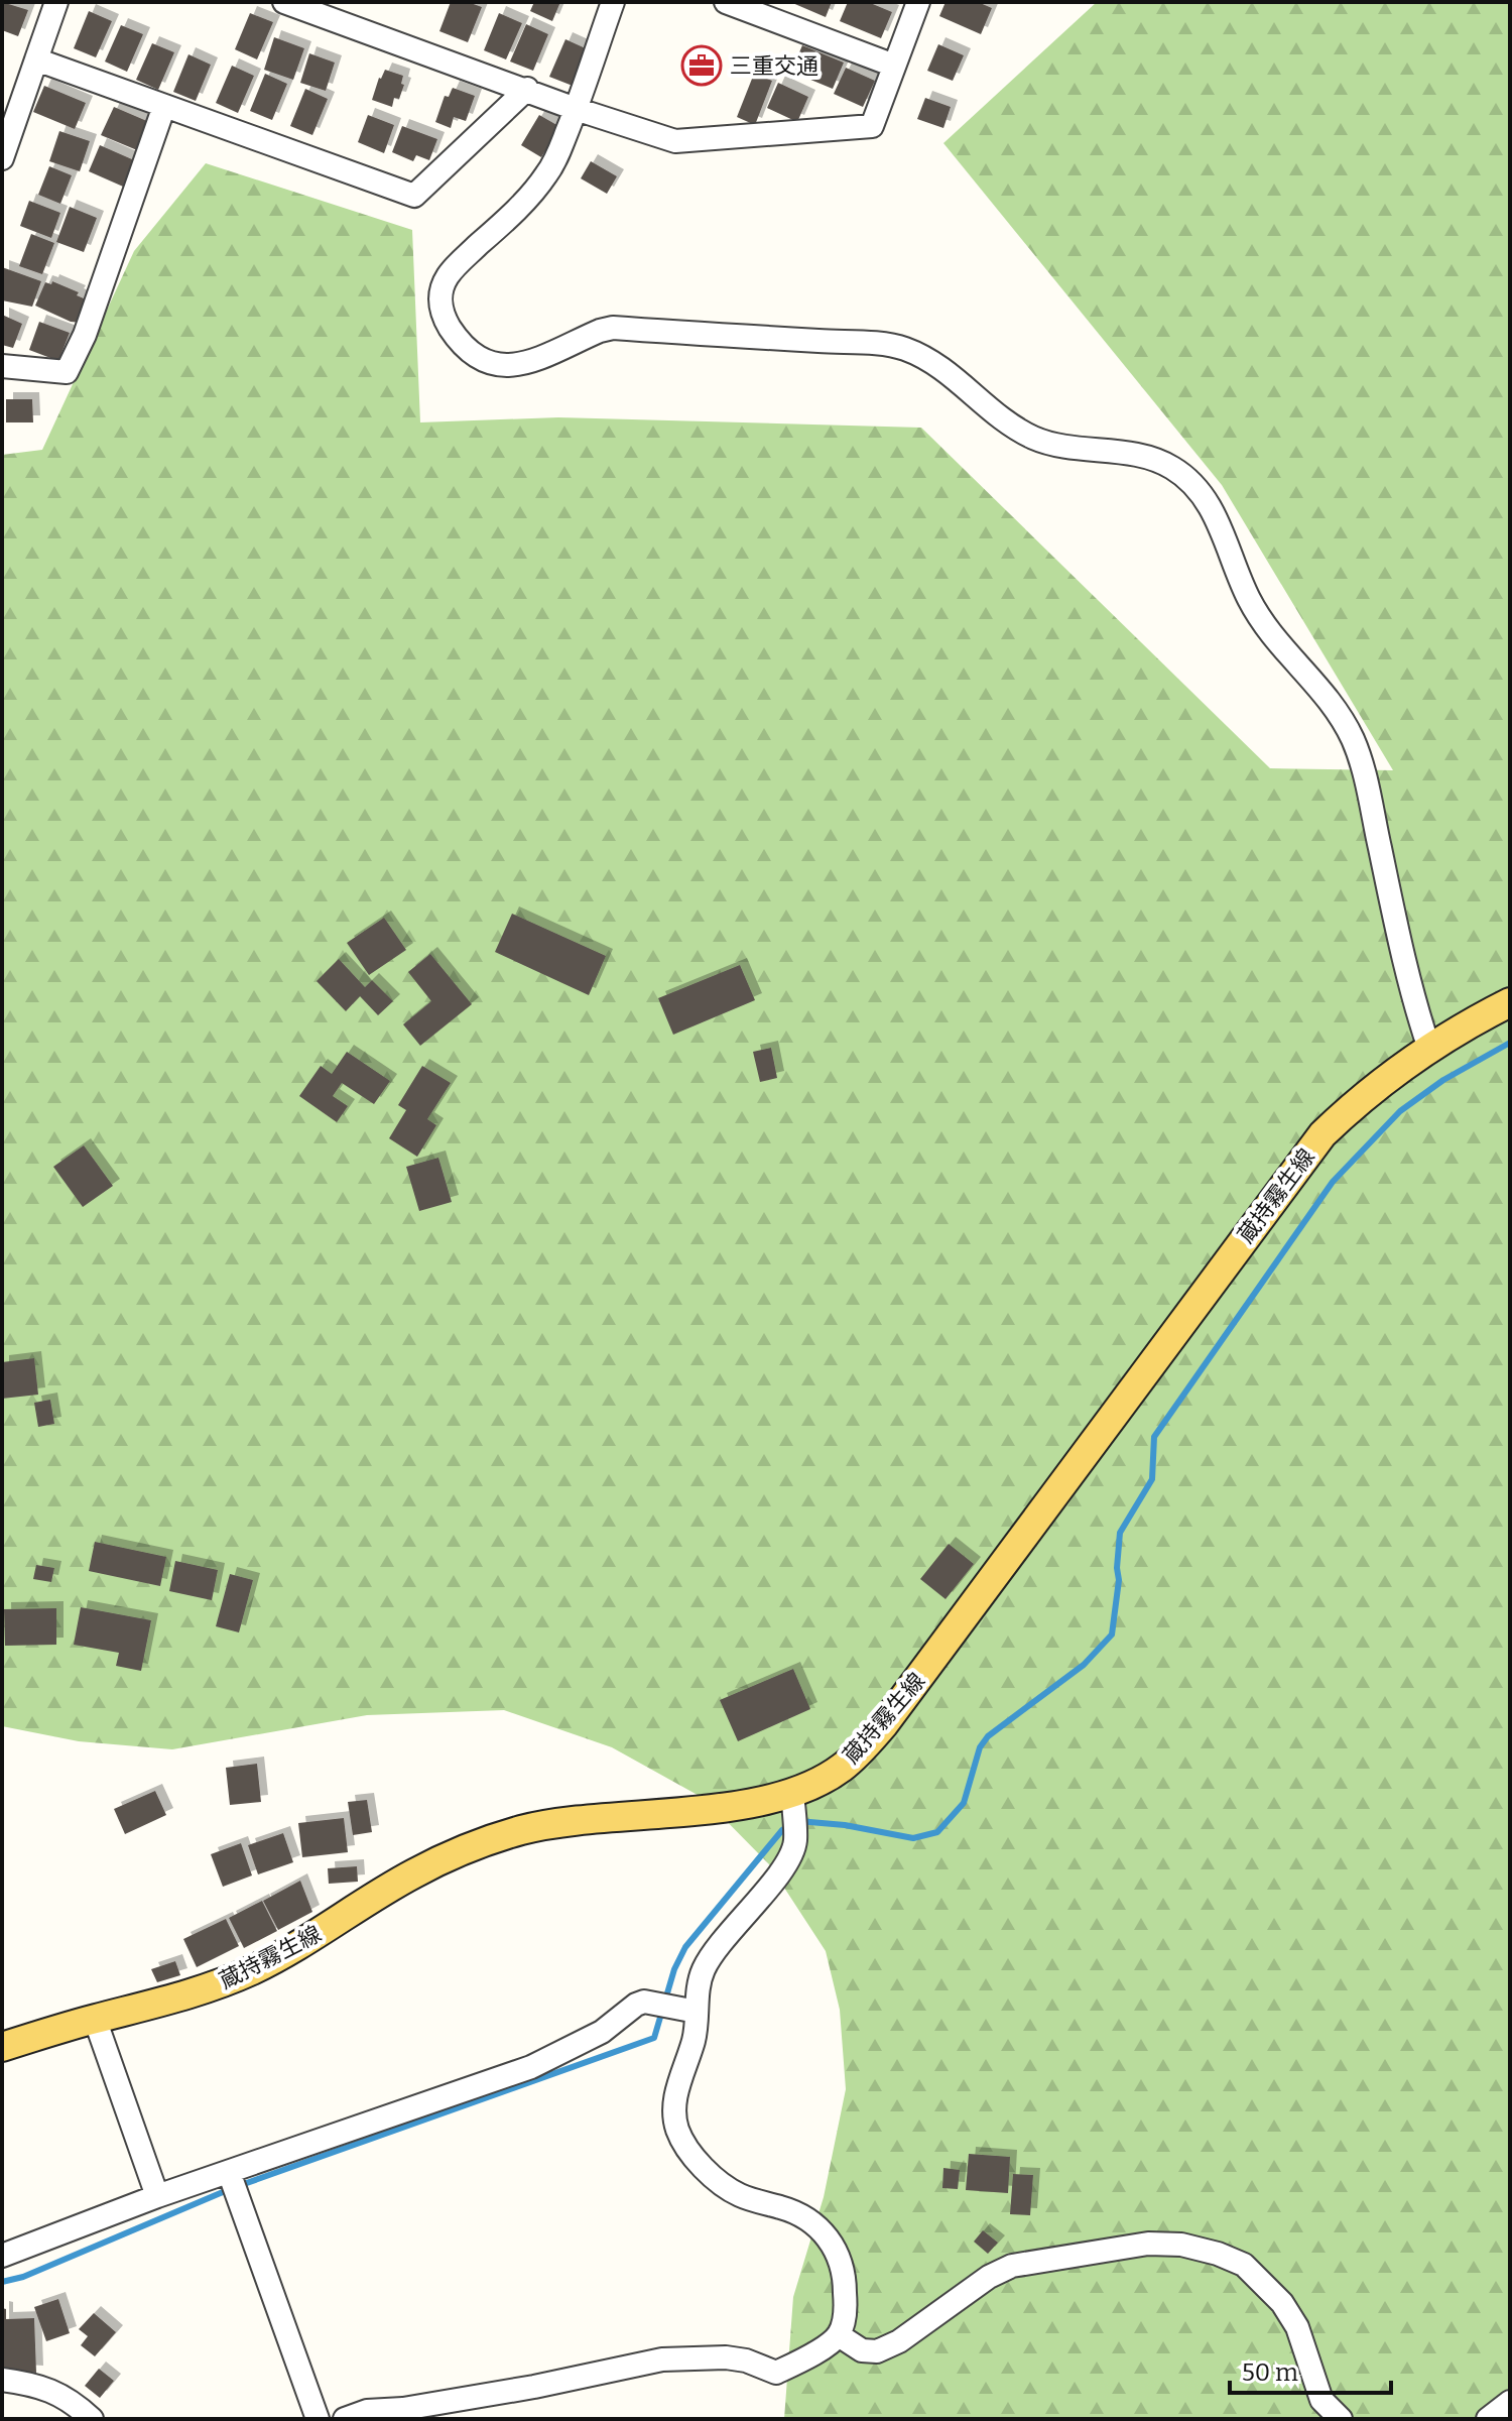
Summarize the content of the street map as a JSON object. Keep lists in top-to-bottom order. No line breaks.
{"streets":{"main road":["蔵持霧生線"]},"places":{"office":["三重交通"]},"scale_bar":"50 m"}
